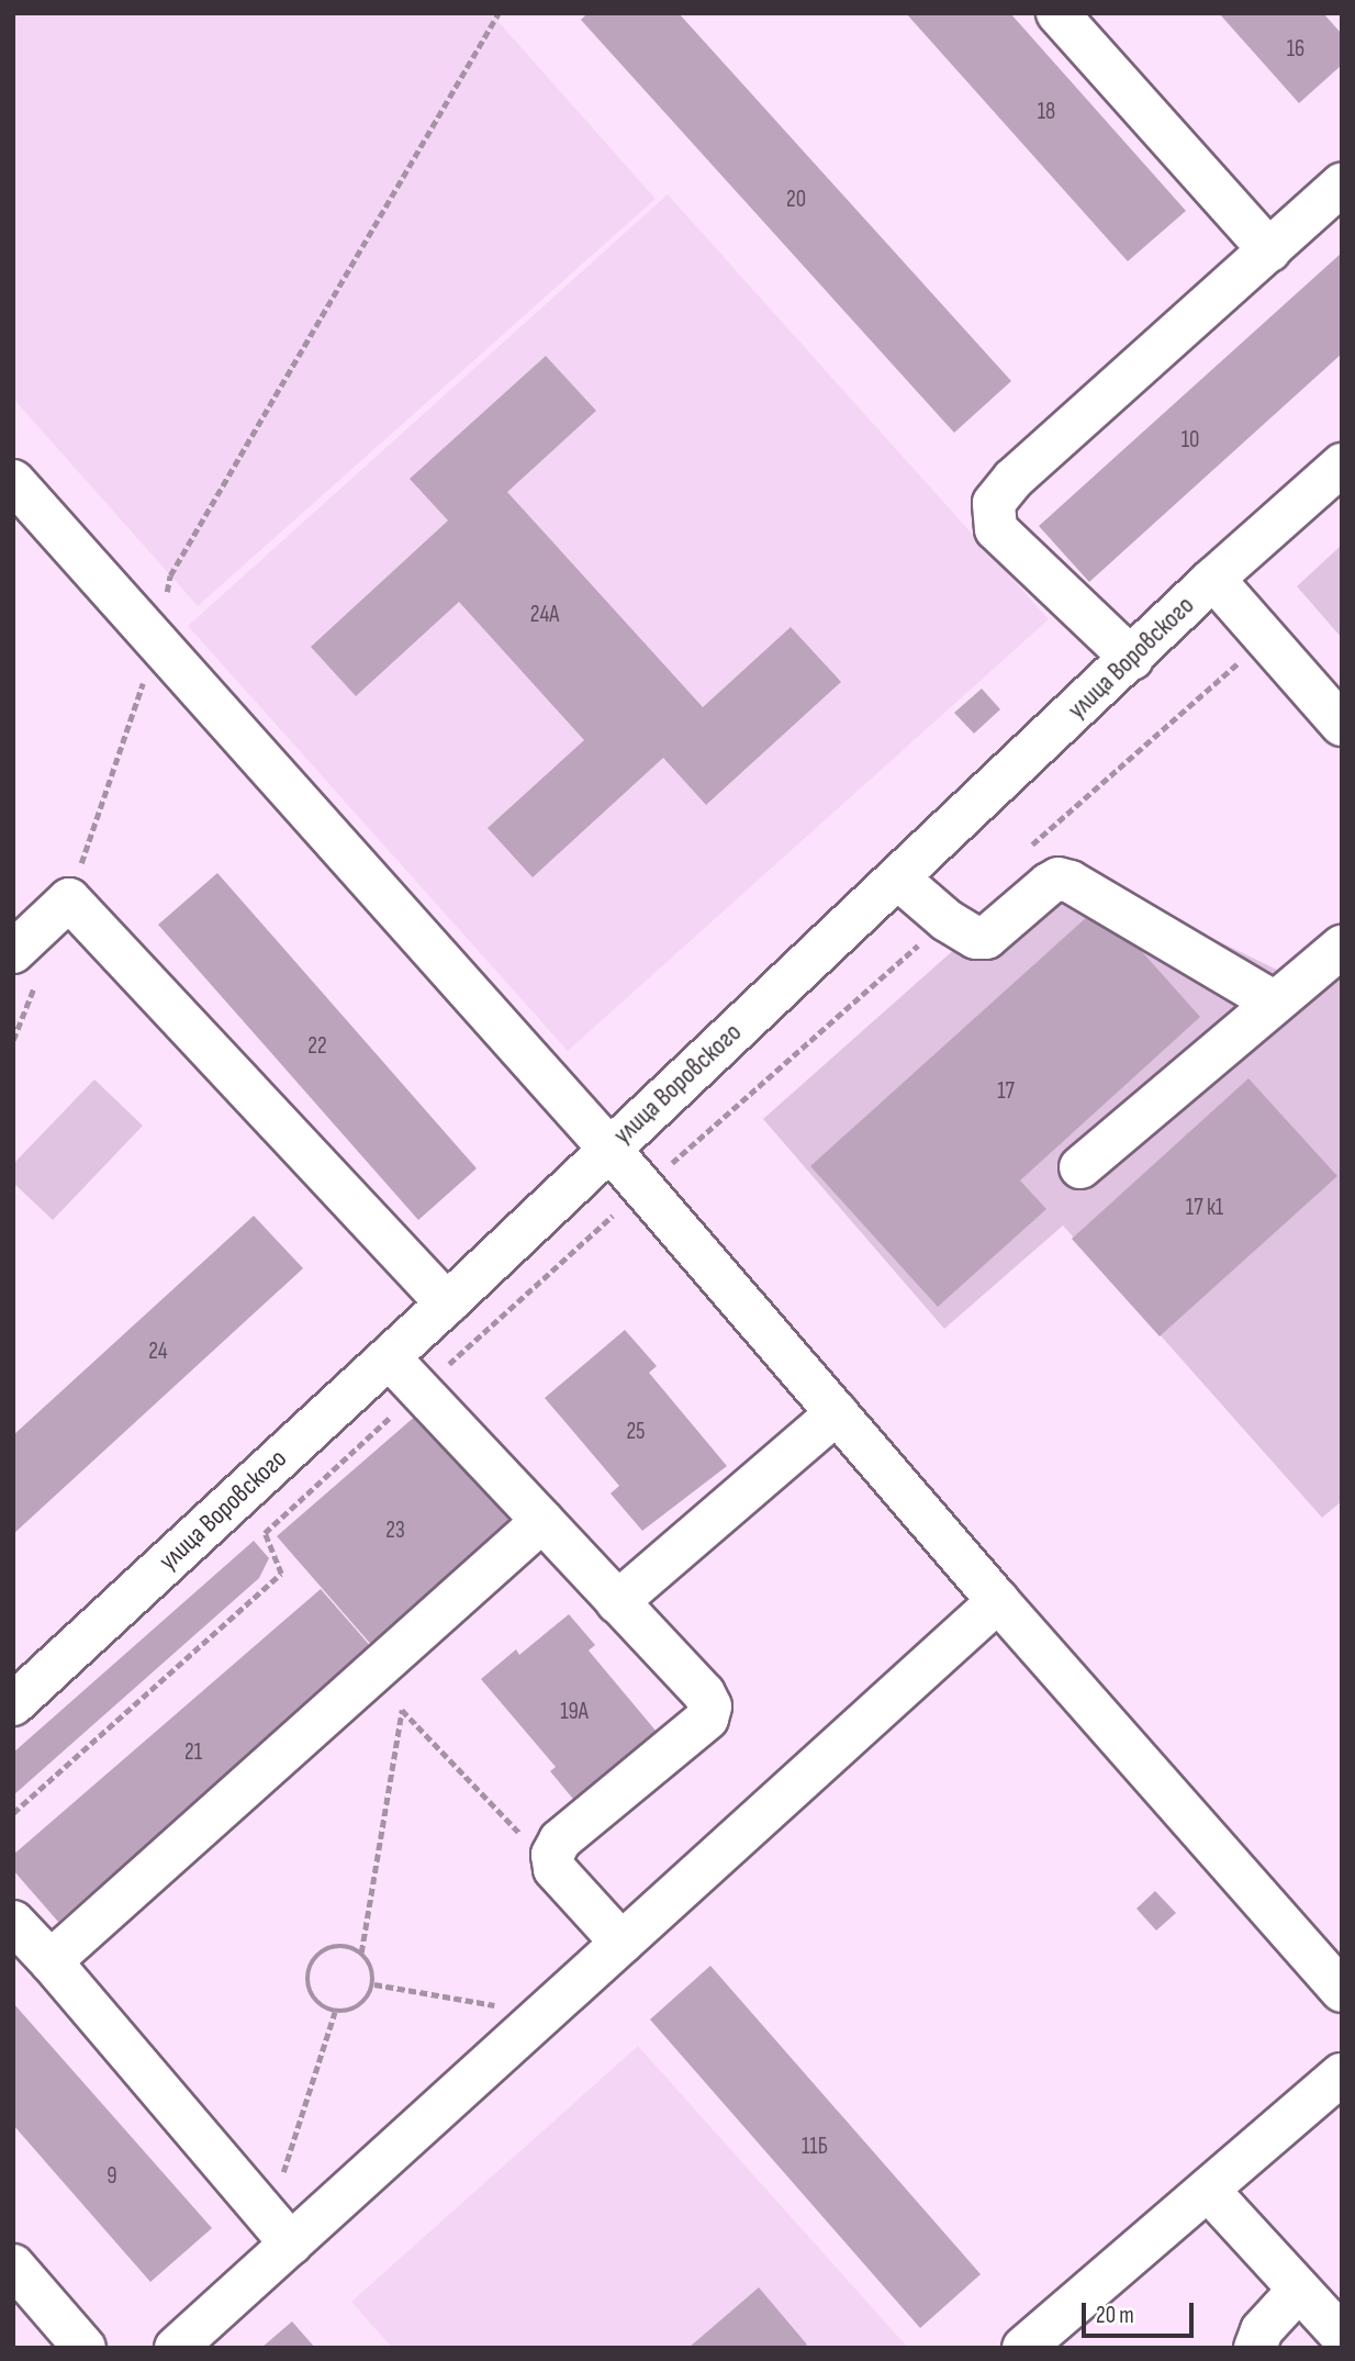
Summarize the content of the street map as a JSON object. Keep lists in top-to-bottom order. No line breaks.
{"streets":{"street":["улица Воровского"]},"house_numbers":["16","18","20","10","24А","22","17","17 к1","24","25","23","19А","21","11Б","9"],"scale_bar":"20 m"}
